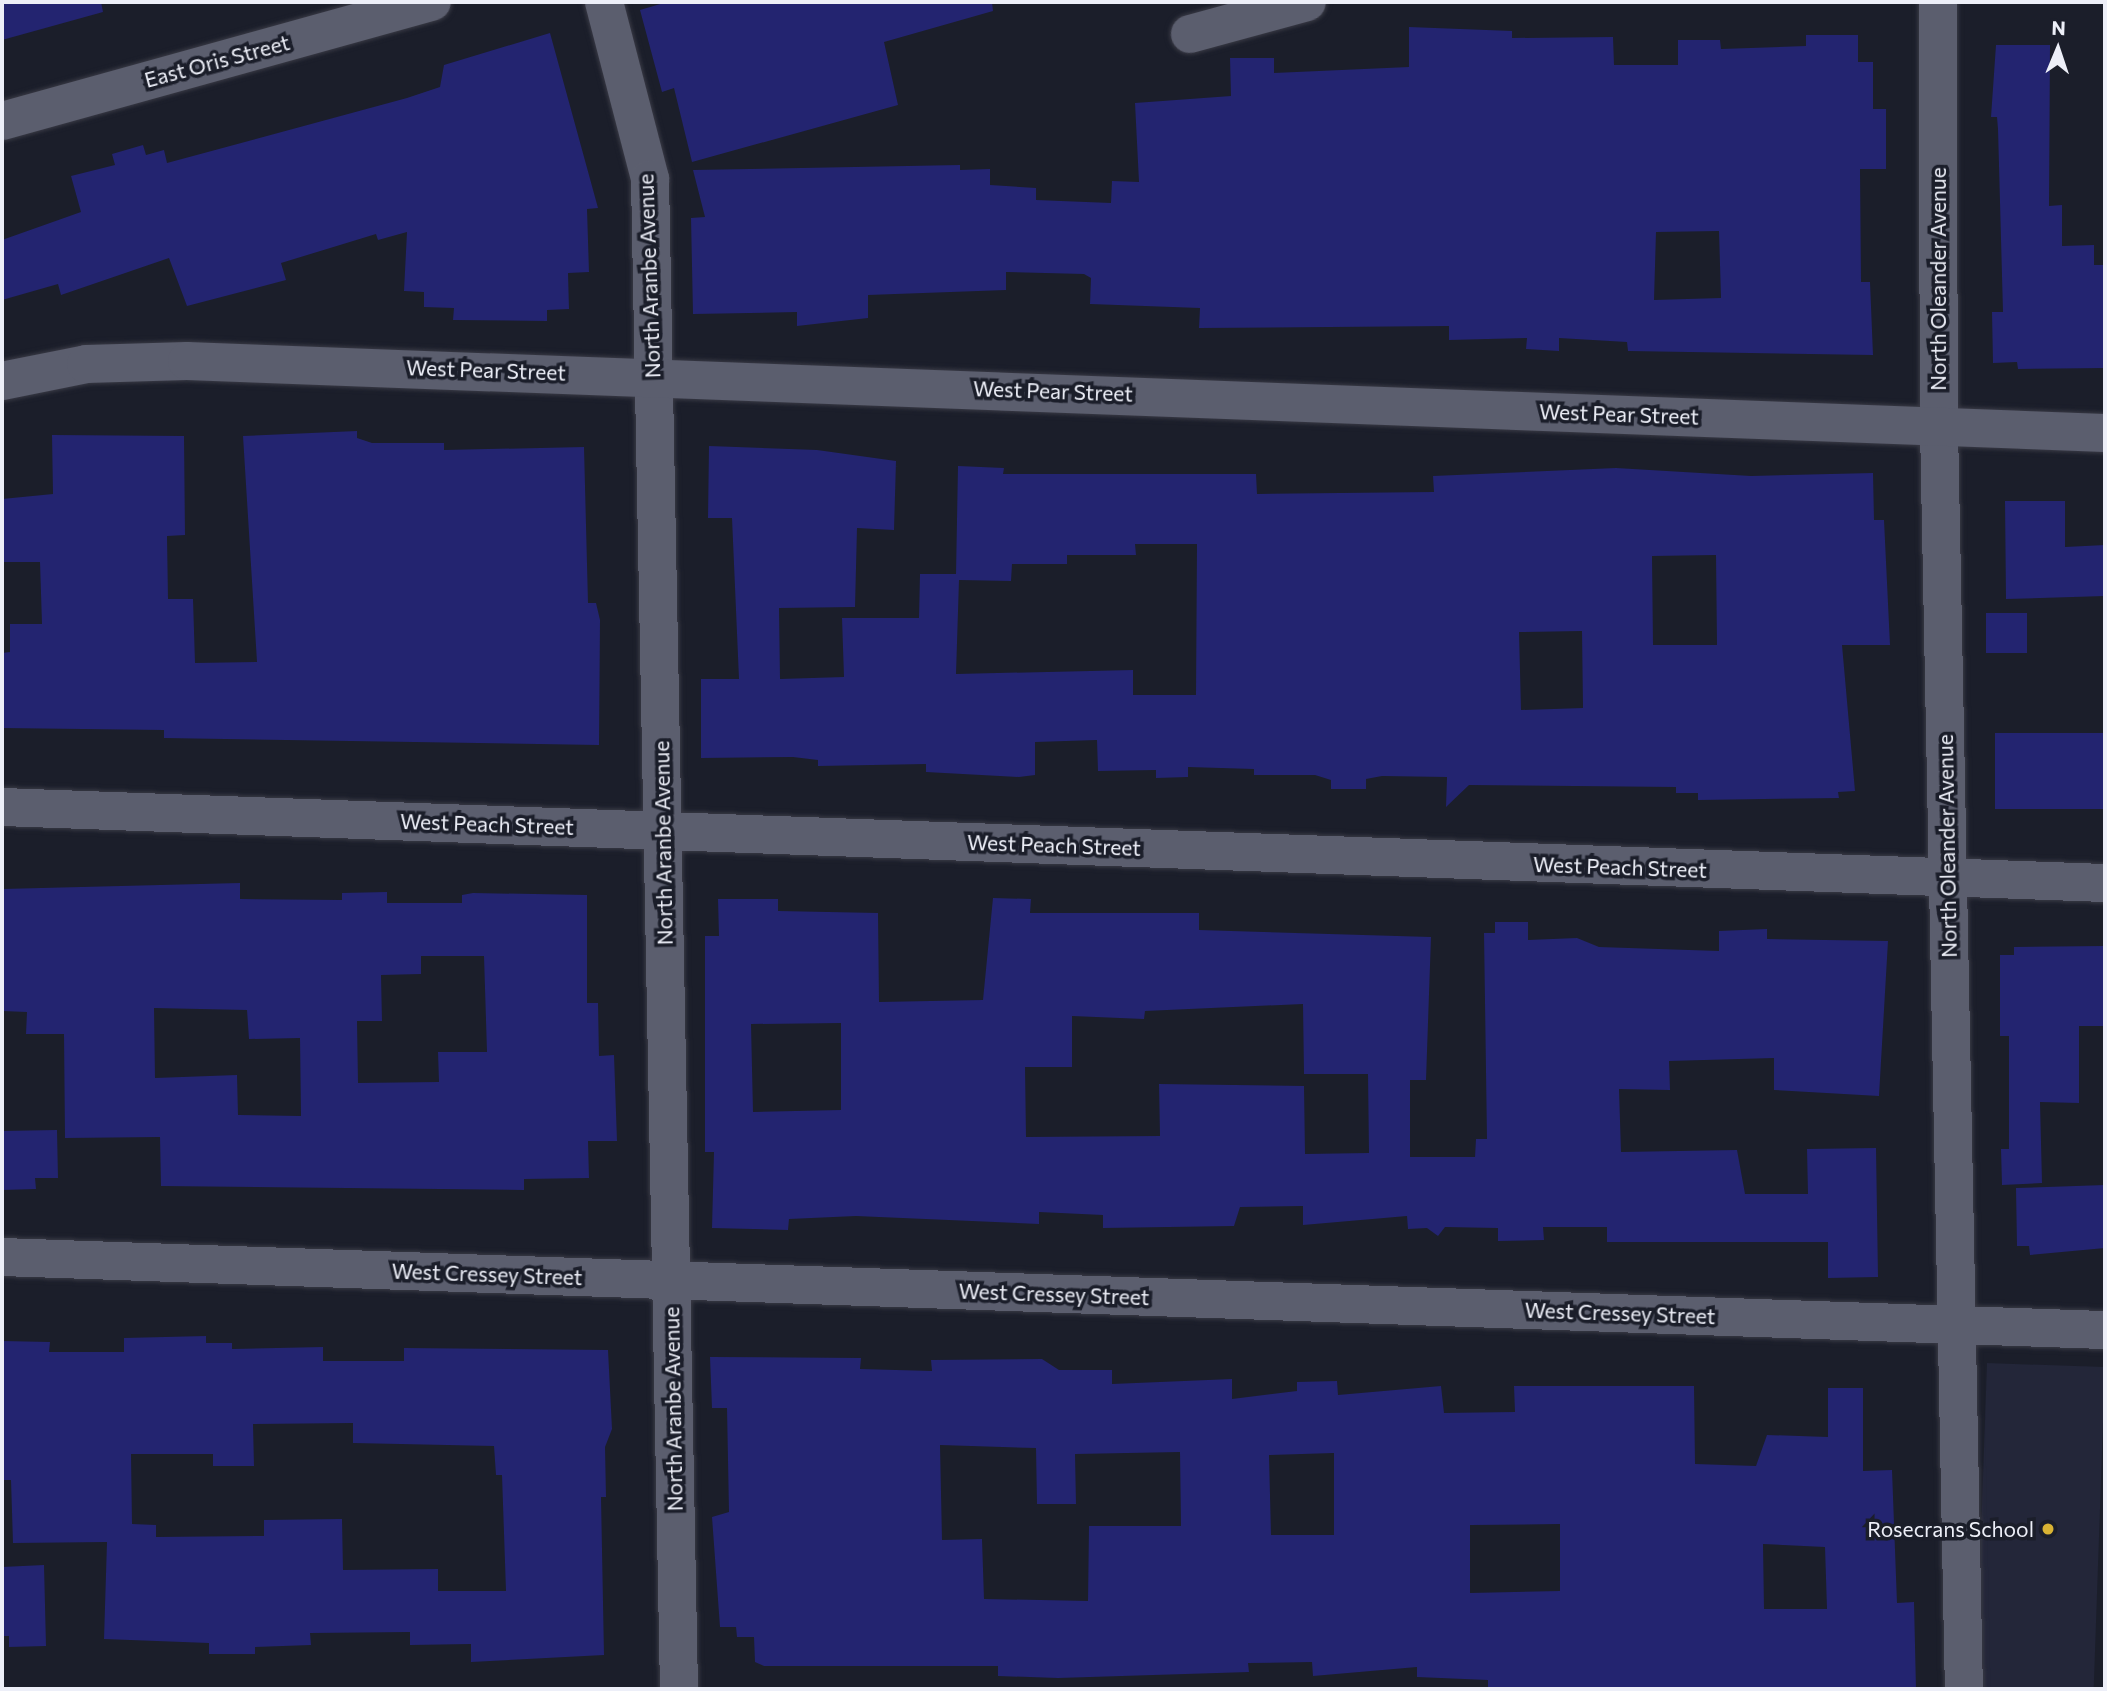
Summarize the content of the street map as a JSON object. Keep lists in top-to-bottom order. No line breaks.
{"streets":{"street":["East Oris Street","North Aranbe Avenue","North Oleander Avenue","West Pear Street","West Peach Street","West Cressey Street"]},"crossings":[["North Aranbe Avenue","West Pear Street"],["North Aranbe Avenue","West Peach Street"],["North Aranbe Avenue","West Cressey Street"],["North Oleander Avenue","West Pear Street"],["North Oleander Avenue","West Peach Street"],["North Oleander Avenue","West Cressey Street"]],"places":["Rosecrans School"],"north":"top"}
